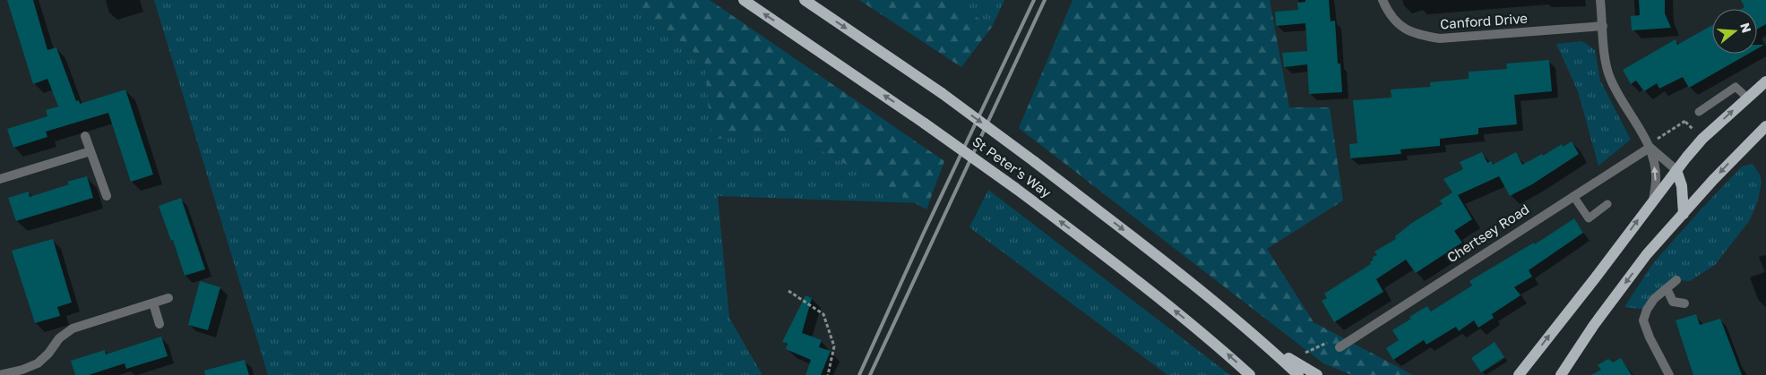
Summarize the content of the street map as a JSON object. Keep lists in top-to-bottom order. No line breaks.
{"streets":{"main road":["St Peter's Way"],"street":["Canford Drive","Chertsey Road"]},"north":"right"}
